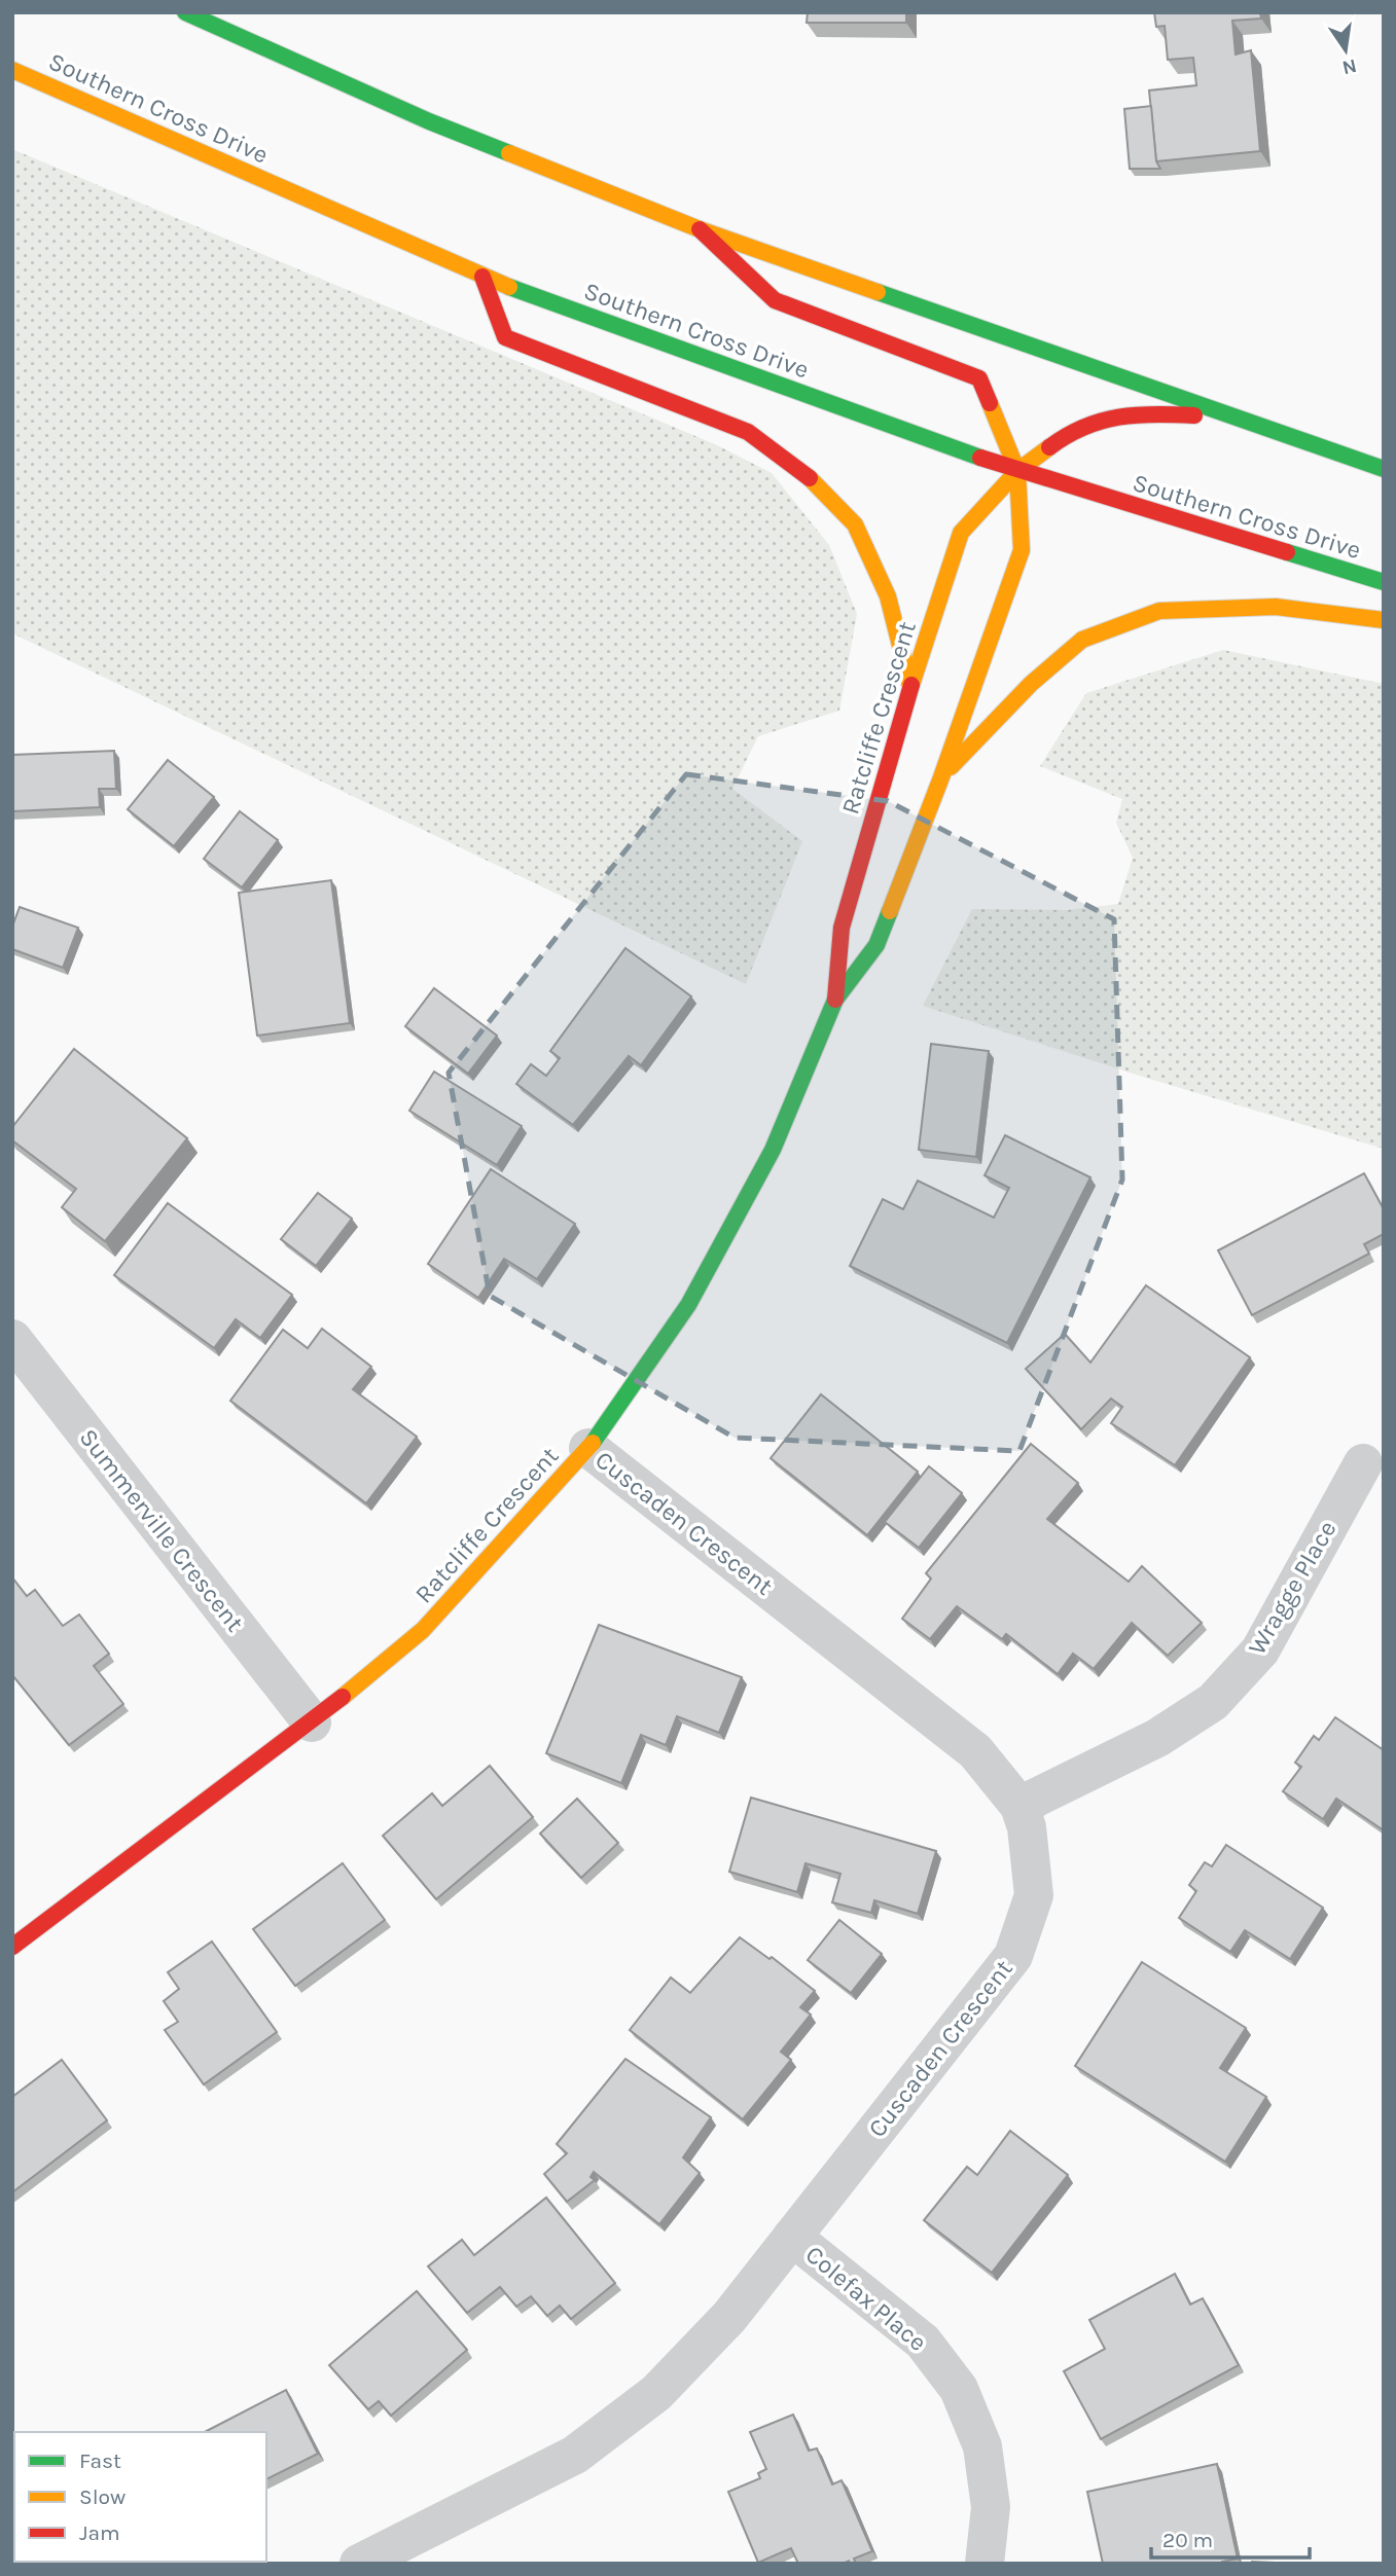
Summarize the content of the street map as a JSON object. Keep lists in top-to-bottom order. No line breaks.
{"streets":{"main road":["Southern Cross Drive","Ratcliffe Crescent"],"street":["Cuscaden Crescent","Summerville Crescent","Wragge Place","Colefax Place"]},"crossings":[["Southern Cross Drive","Ratcliffe Crescent"],["Ratcliffe Crescent","Cuscaden Crescent"],["Ratcliffe Crescent","Summerville Crescent"],["Cuscaden Crescent","Wragge Place"],["Cuscaden Crescent","Colefax Place"]],"legend":["Fast","Slow","Jam"],"scale_bar":"20 m","north":"bottom"}
